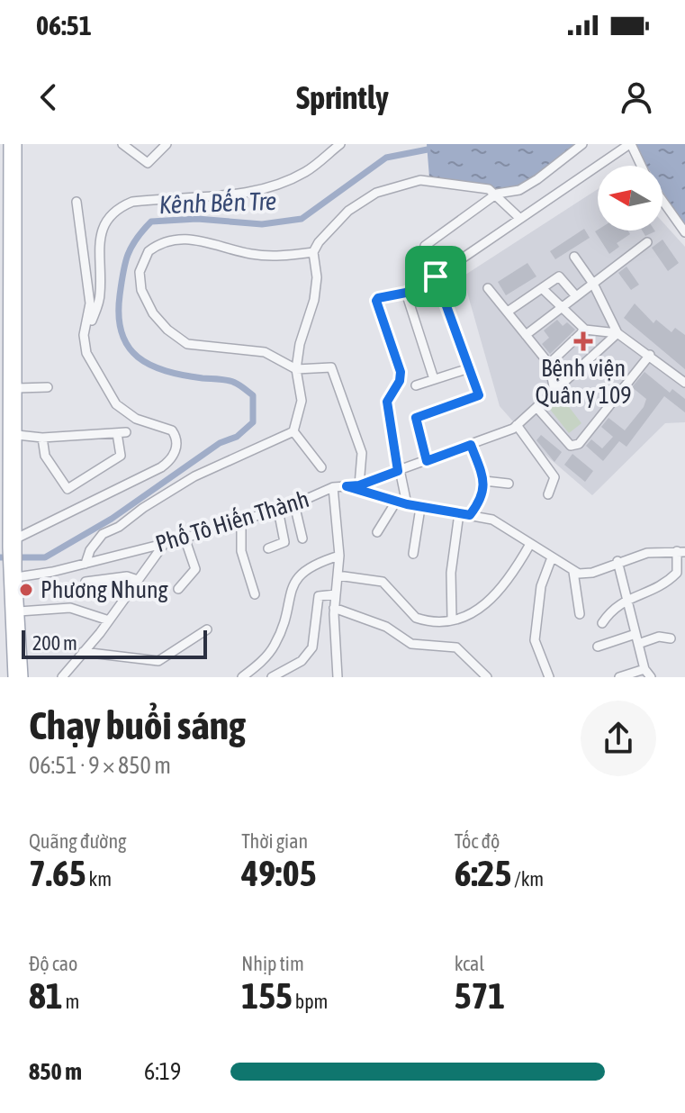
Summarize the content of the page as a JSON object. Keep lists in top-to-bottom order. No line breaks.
{"streets":{"street":["Phố Tô Hiến Thành"]},"water":["Kênh Bến Tre"],"places":{"health":["Bệnh viện Quân y 109"],"other":["Phương Nhung"]},"scale_bar":"200 m","north":"left","page":{"status":"06:51","header":"Sprintly","scale":"200 m","heading":["Chạy buổi sáng","06:51 · 9 × 850 m"],"stats":[["Quãng đường","7.65 km"],["Thời gian","49:05"],["Tốc độ","6:25 /km"],["Độ cao","81 m"],["Nhịp tim","155 bpm"],["kcal","571"]],"list":[{"name":"850 m","note":"6:19"}]}}
